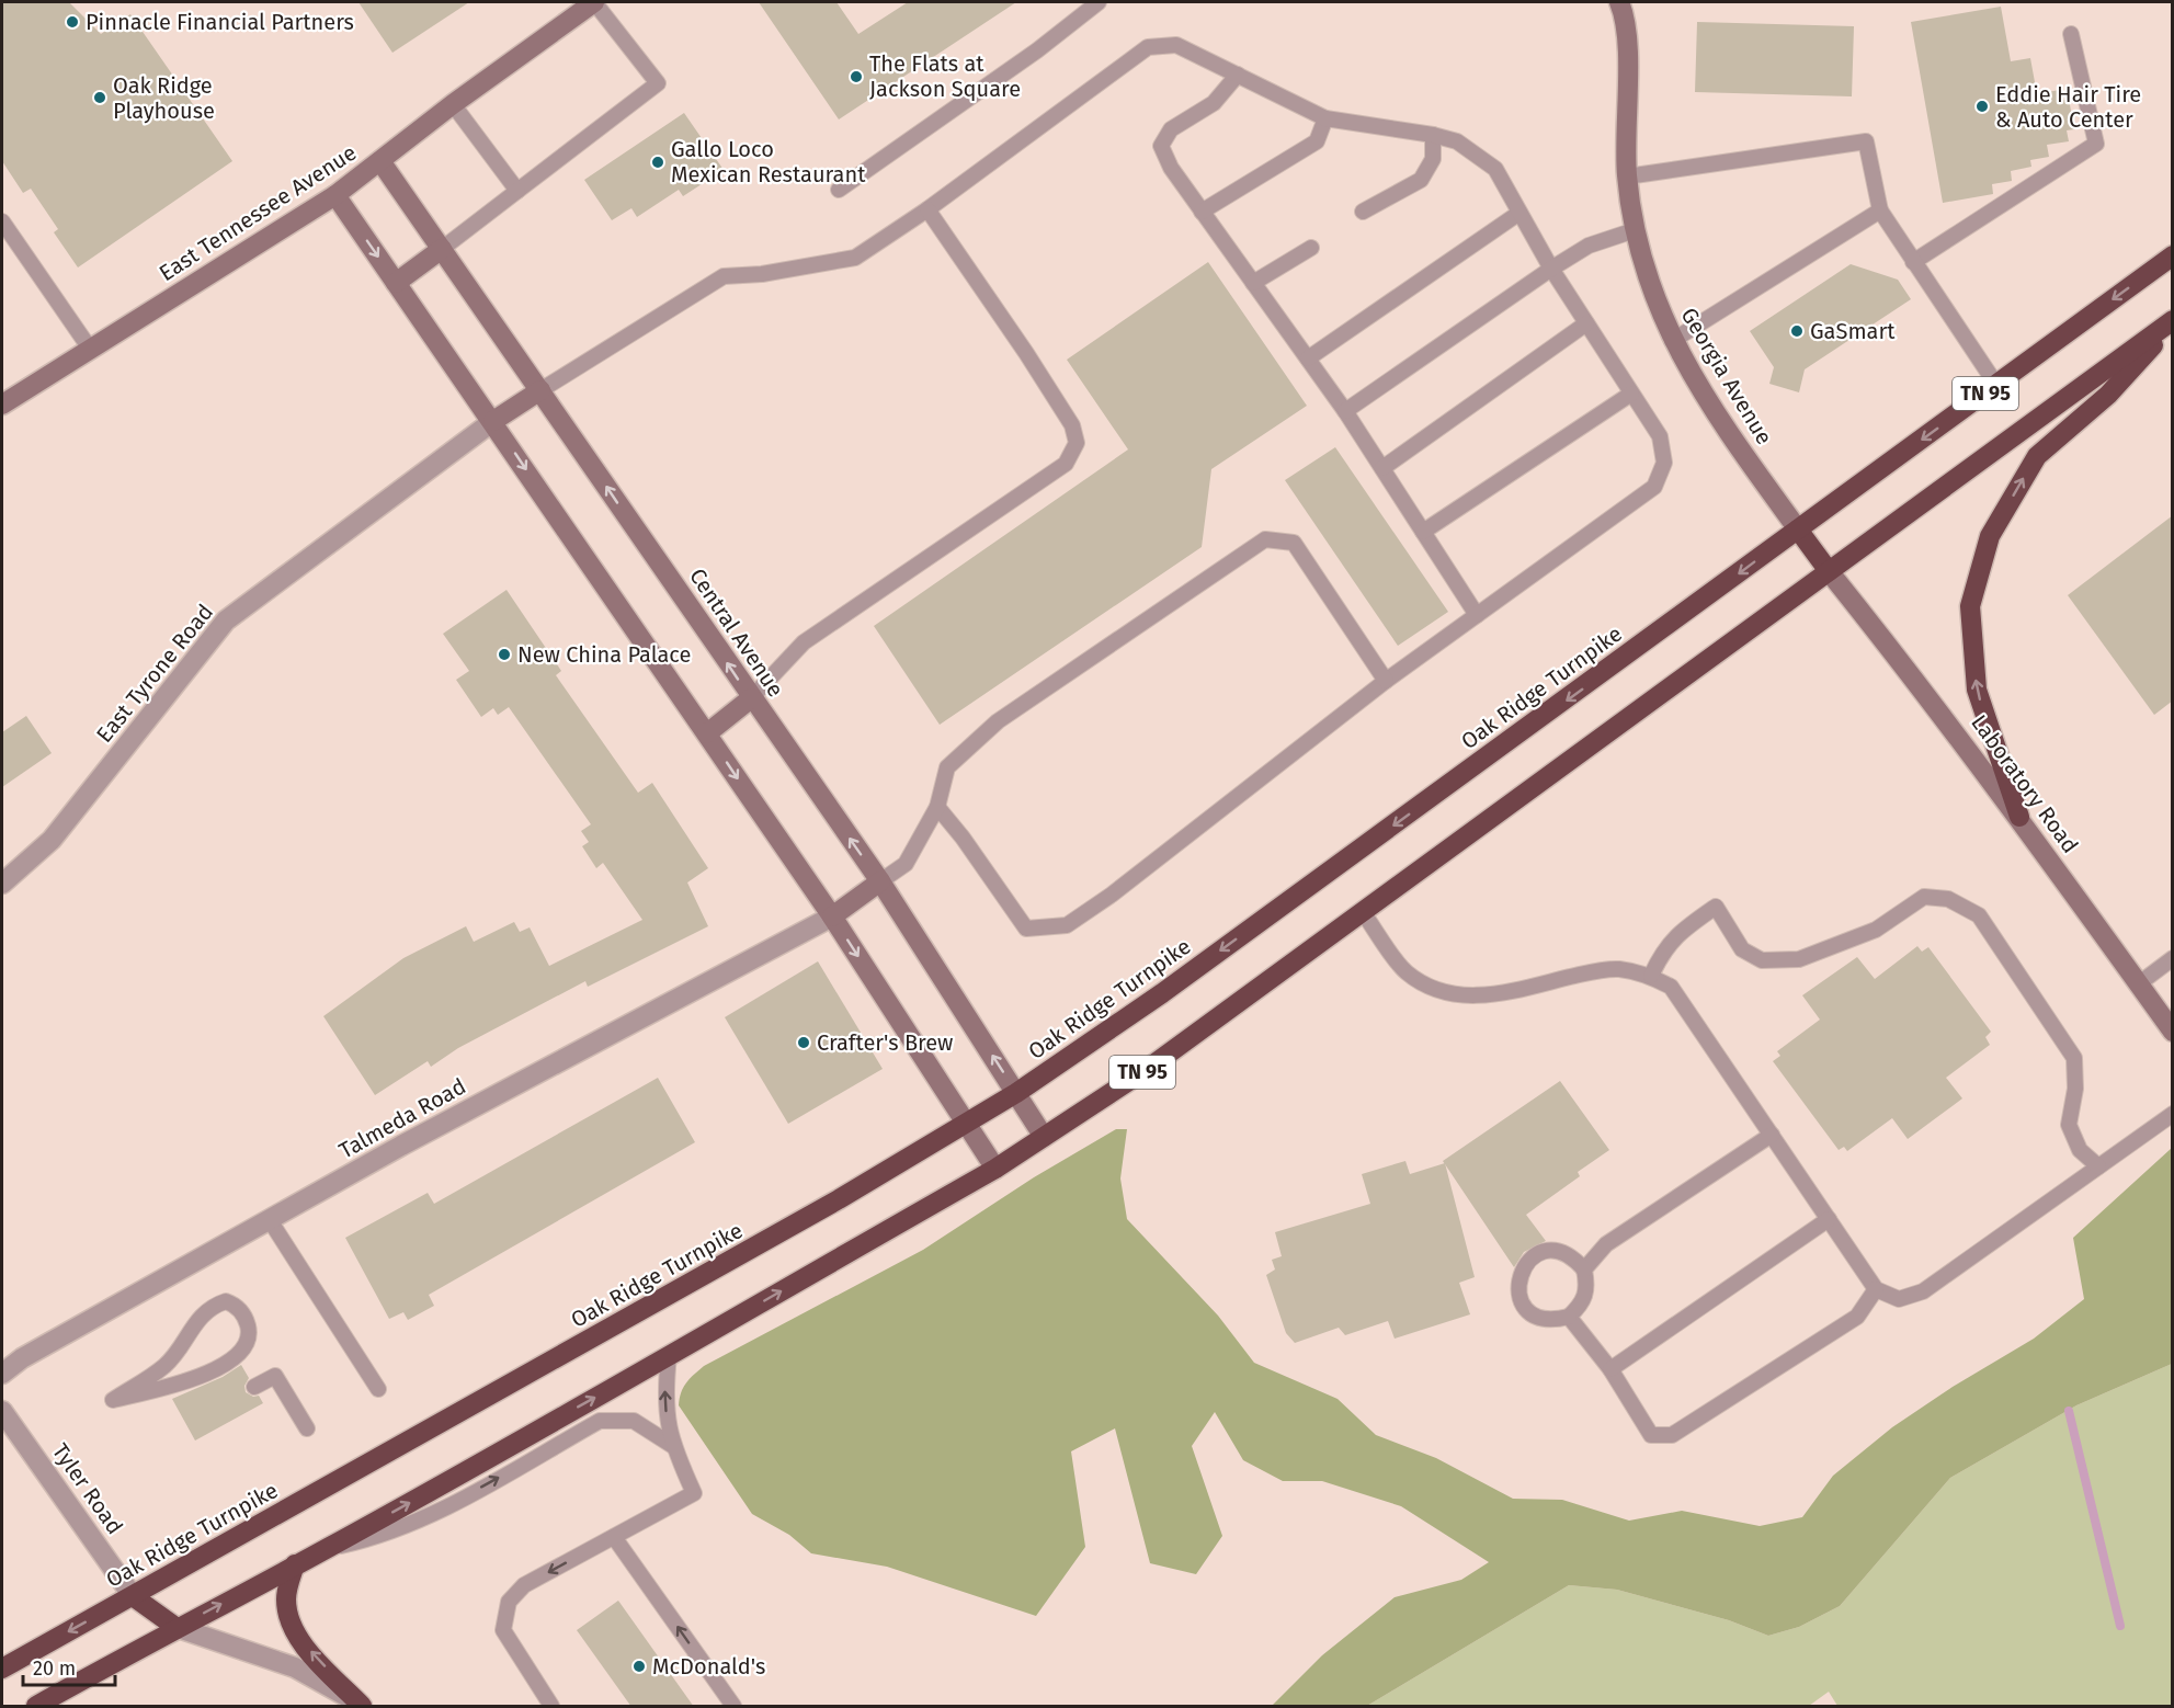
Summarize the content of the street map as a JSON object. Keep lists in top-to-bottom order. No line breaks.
{"streets":{"highway":["TN 95","Oak Ridge Turnpike"],"street":["East Tennessee Avenue","Georgia Avenue","Central Avenue","East Tyrone Road","Laboratory Road","Talmeda Road","Tyler Road"]},"crossings":[["East Tennessee Avenue","Central Avenue"],["Georgia Avenue","Oak Ridge Turnpike"],["TN 95","Central Avenue"],["TN 95","Laboratory Road"],["Central Avenue","Oak Ridge Turnpike"],["Oak Ridge Turnpike","Tyler Road"]],"places":["Pinnacle Financial Partners","The Flats at Jackson Square","Oak Ridge Playhouse","Eddie Hair Tire & Auto Center","Gallo Loco Mexican Restaurant","GaSmart","New China Palace","Crafter's Brew","McDonald's"],"scale_bar":"20 m"}
